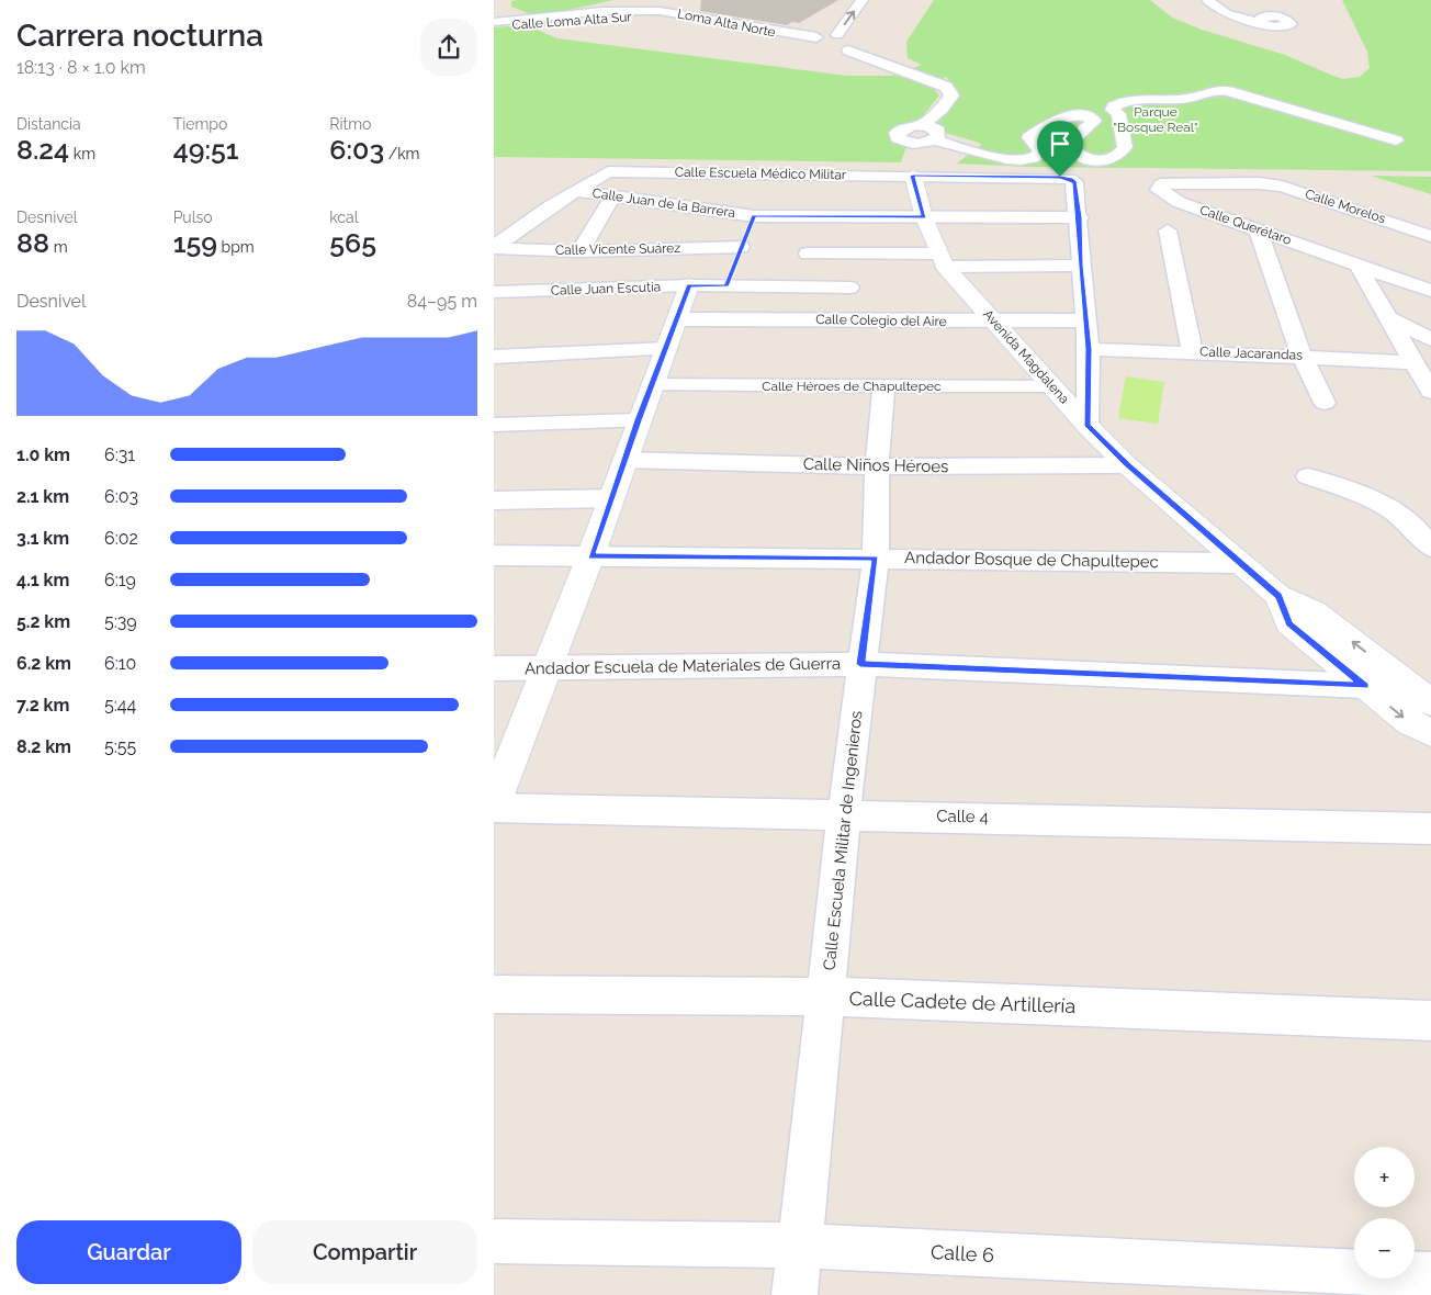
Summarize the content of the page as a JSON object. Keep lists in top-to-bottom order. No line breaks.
{"streets":{"main road":["Avenida Magdalena"],"street":["Calle Loma Alta Sur","Loma Alta Norte","Calle Escuela Médico Militar","Calle Juan de la Barrera","Calle Morelos","Calle Querétaro","Calle Vicente Suárez","Calle Juan Escutia","Calle Colegio del Aire","Calle Jacarandas","Calle Héroes de Chapultepec","Calle Niños Héroes","Andador Bosque de Chapultepec","Andador Escuela de Materiales de Guerra","Calle 4","Calle Escuela Militar de Ingenieros","Calle Cadete de Artillería","Calle 6"]},"crossings":[["Calle Loma Alta Sur","Loma Alta Norte"],["Calle Escuela Médico Militar","Calle Juan de la Barrera"],["Calle Escuela Médico Militar","Avenida Magdalena"],["Calle Juan de la Barrera","Avenida Magdalena"],["Calle Morelos","Calle Querétaro"],["Calle Colegio del Aire","Avenida Magdalena"],["Avenida Magdalena","Calle Héroes de Chapultepec"],["Avenida Magdalena","Calle Niños Héroes"],["Avenida Magdalena","Andador Bosque de Chapultepec"],["Avenida Magdalena","Andador Escuela de Materiales de Guerra"],["Calle Héroes de Chapultepec","Calle Escuela Militar de Ingenieros"],["Calle Niños Héroes","Calle Escuela Militar de Ingenieros"],["Andador Bosque de Chapultepec","Calle Escuela Militar de Ingenieros"],["Andador Escuela de Materiales de Guerra","Calle Escuela Militar de Ingenieros"],["Calle 4","Calle Escuela Militar de Ingenieros"],["Calle Escuela Militar de Ingenieros","Calle Cadete de Artillería"],["Calle Escuela Militar de Ingenieros","Calle 6"]],"parks":["Parque \"Bosque Real\""],"page":{"heading":["Carrera nocturna","18:13 · 8 × 1.0 km"],"stats":[["Distancia","8.24 km"],["Tiempo","49:51"],["Ritmo","6:03 /km"],["Desnivel","88 m"],["Pulso","159 bpm"],["kcal","565"]],"chart":["Desnivel","84–95 m"],"list":[{"name":"1.0 km","note":"6:31"},{"name":"2.1 km","note":"6:03"},{"name":"3.1 km","note":"6:02"},{"name":"4.1 km","note":"6:19"},{"name":"5.2 km","note":"5:39"},{"name":"6.2 km","note":"6:10"},{"name":"7.2 km","note":"5:44"},{"name":"8.2 km","note":"5:55"}],"map_buttons":["+","−"],"buttons":["Guardar","Compartir"]}}
